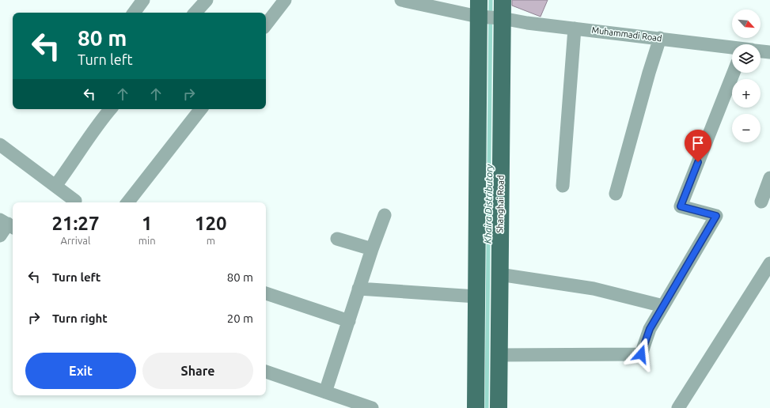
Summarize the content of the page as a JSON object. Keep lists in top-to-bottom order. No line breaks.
{"streets":{"main road":["Shanghai Road"],"street":["Muhammadi Road"]},"crossings":[["Muhammadi Road","Shanghai Road"]],"water":["Khaira Distributory"],"north":"bottom right","page":{"map_buttons":["+","−"],"turn":["80 m","Turn left"],"eta":["21:27","Arrival","1","min","120","m"],"list":[{"name":"Turn left","value":"80 m"},{"name":"Turn right","value":"20 m"}],"buttons":["Exit","Share"]}}
